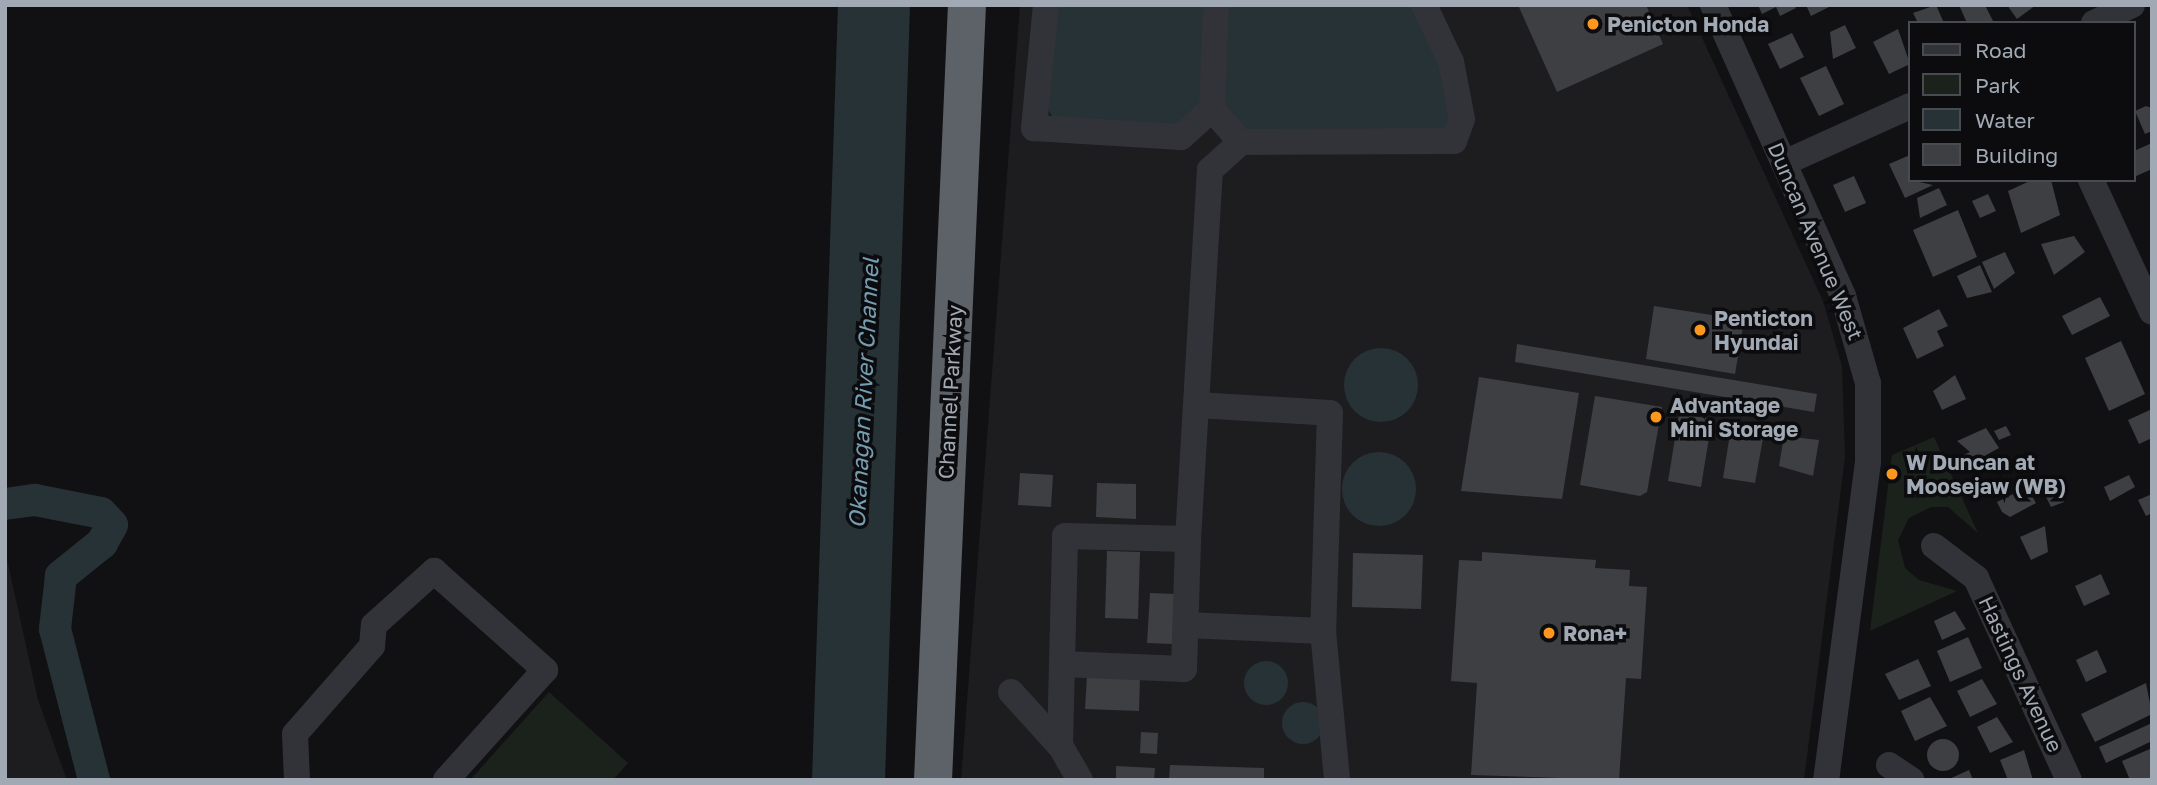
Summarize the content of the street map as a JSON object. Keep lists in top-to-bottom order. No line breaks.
{"streets":{"highway":["Channel Parkway"],"street":["Duncan Avenue West","Hastings Avenue"]},"water":["Okanagan River Channel"],"places":["Penicton Honda","Penticton Hyundai","Advantage Mini Storage","W Duncan at Moosejaw (WB)","Rona+"],"legend":["Road","Park","Water","Building"]}
